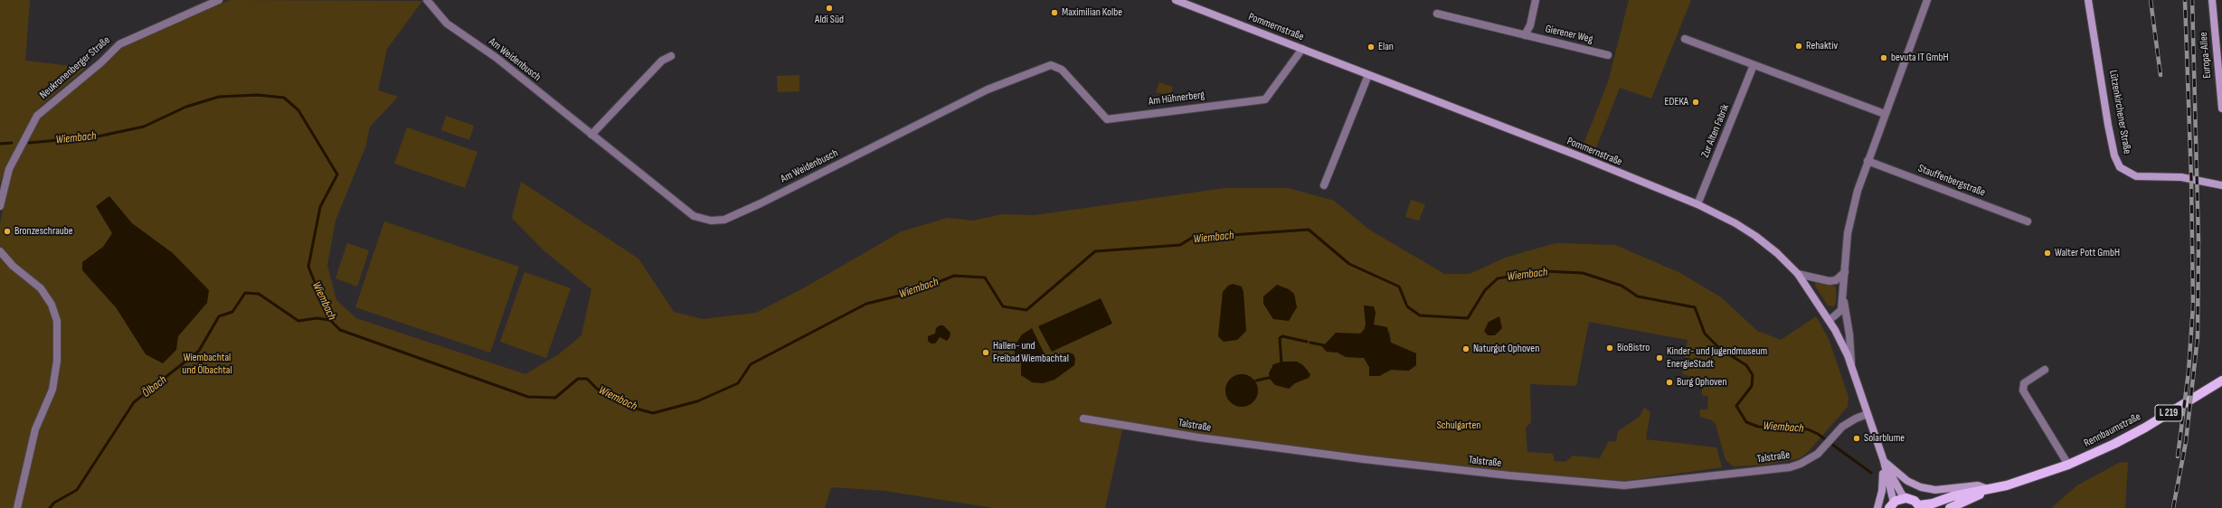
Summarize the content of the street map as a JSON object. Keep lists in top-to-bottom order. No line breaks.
{"streets":{"main road":["Pommernstraße","Europa-Allee","Lützenkirchener Straße","L 219","Rennbaumstraße"],"street":["Gierener Weg","Am Weidenbusch","Neukronenberger Straße","Am Hühnerberg","Zur Alten Fabrik","Stauffenbergstraße","Talstraße"]},"crossings":[["Pommernstraße","Am Hühnerberg"],["Pommernstraße","Zur Alten Fabrik"],["Am Weidenbusch","Am Hühnerberg"],["L 219","Rennbaumstraße"]],"water":["Wiembach","Ölbach"],"parks":["Wiembachtal und Ölbachtal","Schulgarten"],"places":["Aldi Süd","Maximilian Kolbe","Rehaktiv","Elan","bevuta IT GmbH","EDEKA","Bronzeschraube","Walter Pott GmbH","BioBistro","Naturgut Ophoven","Hallen- und Freibad Wiembachtal","Kinder- und Jugendmuseum EnergieStadt","Burg Ophoven","Solarblume"]}
